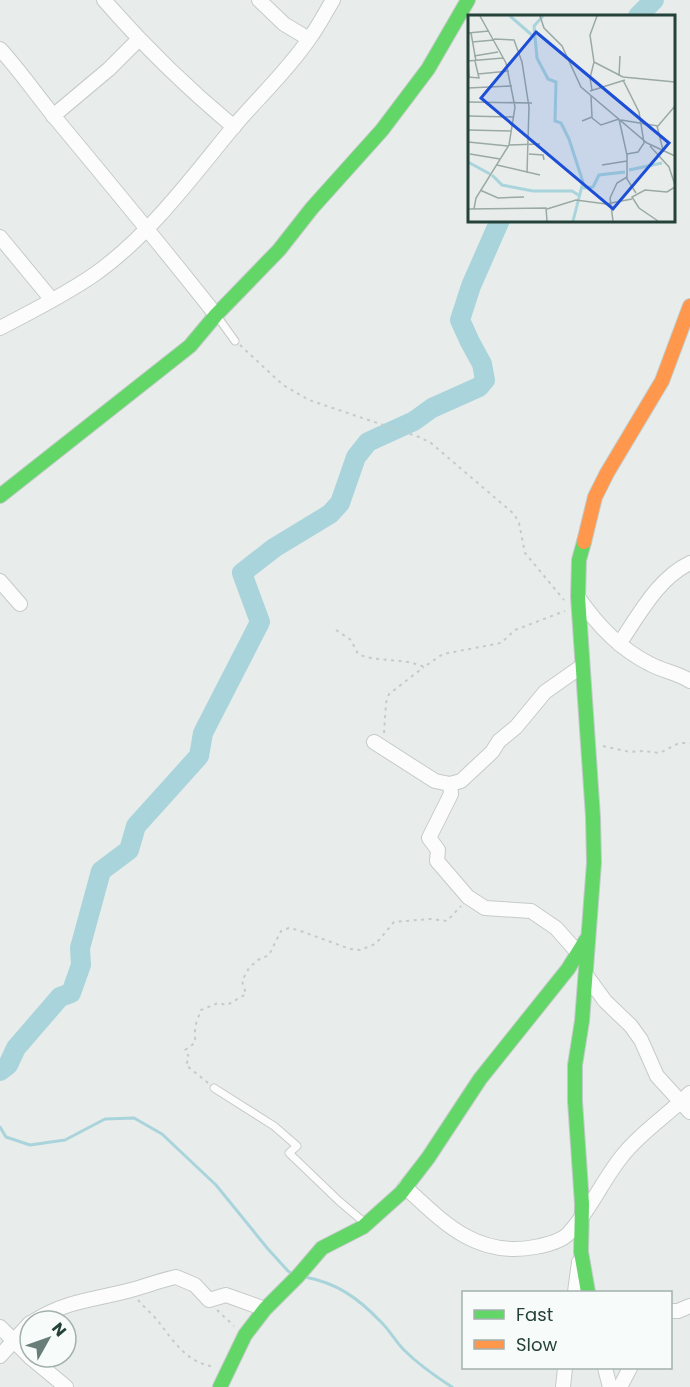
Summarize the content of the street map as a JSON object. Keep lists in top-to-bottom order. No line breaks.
{"legend":["Fast","Slow"],"north":"top right"}
